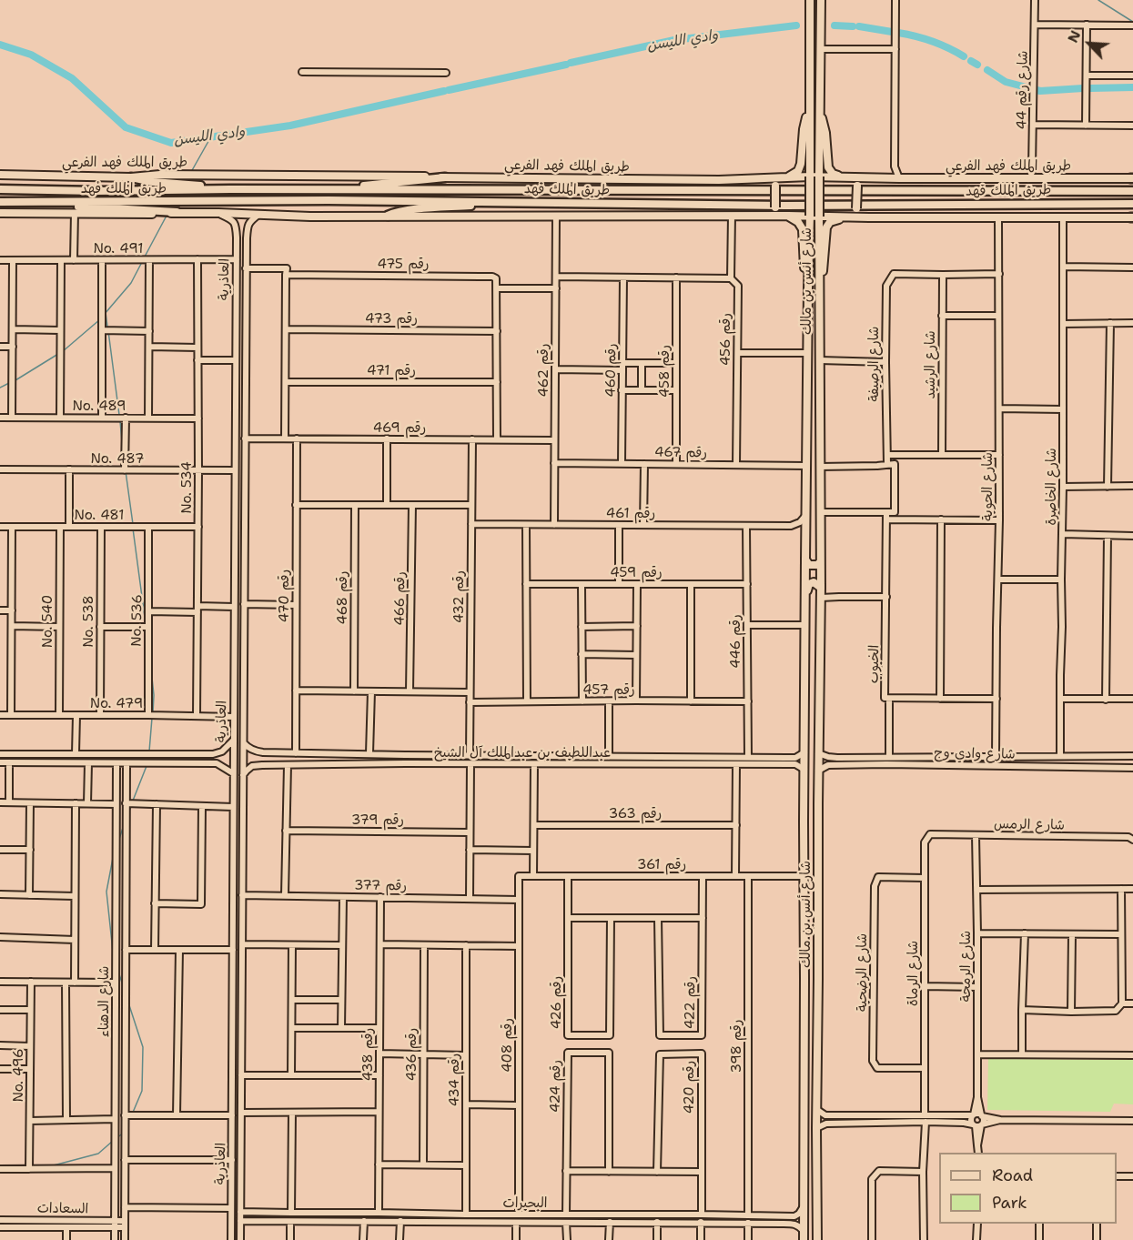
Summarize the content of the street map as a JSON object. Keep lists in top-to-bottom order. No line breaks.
{"streets":{"highway":["طريق الملك فهد"],"main road":["طريق الملك فهد الفرعي","شارع أنس بن مالك"],"street":["شارع رقم 44","No. 491","رقم 475","العاذرية","رقم 473","رقم 456","شارع الرصيفة","شارع الرشيد","رقم 462","رقم 460","رقم 471","رقم 458","No. 489","رقم 469","رقم 467","No. 487","شارع الحوية","شارع الخاصرة","No. 534","رقم 461","No. 481","رقم 459","رقم 470","رقم 432","رقم 468","رقم 466","No. 536","No. 540","No. 538","رقم 446","الخبوب","رقم 457","No. 479","عبداللطيف بن عبدالملك آل الشيخ","شارع وادي وج","رقم 363","رقم 379","شارع الرمس","رقم 361","رقم 377","شارع الرمحة","شارع الرضحية","شارع الرماة","شارع الدهناء","رقم 426","رقم 422","رقم 408","رقم 398","رقم 438","رقم 436","No. 496","رقم 434","رقم 424","رقم 420","البحيرات","السعادات"]},"crossings":[["شارع رقم 44","طريق الملك فهد الفرعي"],["طريق الملك فهد الفرعي","شارع أنس بن مالك"],["No. 491","العاذرية"],["No. 491","No. 534"],["رقم 475","العاذرية"],["العاذرية","رقم 469"],["العاذرية","No. 487"],["العاذرية","No. 479"],["العاذرية","عبداللطيف بن عبدالملك آل الشيخ"],["العاذرية","رقم 377"],["العاذرية","البحيرات"],["شارع أنس بن مالك","رقم 467"],["شارع أنس بن مالك","عبداللطيف بن عبدالملك آل الشيخ"],["شارع أنس بن مالك","شارع وادي وج"],["شارع أنس بن مالك","رقم 361"],["شارع أنس بن مالك","البحيرات"],["رقم 456","رقم 467"],["شارع الرصيفة","شارع الرشيد"],["شارع الرصيفة","الخبوب"],["رقم 462","رقم 469"],["رقم 462","رقم 467"],["رقم 462","رقم 461"],["رقم 460","رقم 467"],["رقم 458","رقم 467"],["No. 489","No. 534"],["رقم 469","رقم 470"],["رقم 469","رقم 432"],["No. 487","No. 534"],["شارع الحوية","الخبوب"],["شارع الحوية","شارع وادي وج"],["شارع الخاصرة","شارع وادي وج"],["No. 534","No. 481"],["No. 534","No. 479"],["رقم 461","رقم 432"],["رقم 461","رقم 446"],["No. 481","No. 536"],["No. 481","No. 540"],["No. 481","No. 538"],["رقم 459","رقم 446"],["رقم 470","عبداللطيف بن عبدالملك آل الشيخ"],["رقم 432","رقم 457"],["رقم 432","عبداللطيف بن عبدالملك آل الشيخ"],["No. 536","No. 479"],["No. 540","No. 479"],["No. 538","No. 479"],["رقم 446","رقم 457"],["رقم 446","عبداللطيف بن عبدالملك آل الشيخ"],["شارع الرمس","شارع الرمحة"],["شارع الرمس","شارع الرماة"],["رقم 361","رقم 426"],["رقم 361","رقم 422"],["رقم 361","رقم 408"],["رقم 361","رقم 398"],["رقم 377","رقم 408"],["رقم 377","رقم 438"],["شارع الرضحية","شارع الرماة"],["شارع الدهناء","السعادات"],["رقم 408","البحيرات"],["رقم 398","البحيرات"],["رقم 438","البحيرات"],["رقم 434","البحيرات"],["رقم 424","البحيرات"],["رقم 420","البحيرات"]],"water":["وادي الليسن"],"legend":["Road","Park"],"north":"top left"}
